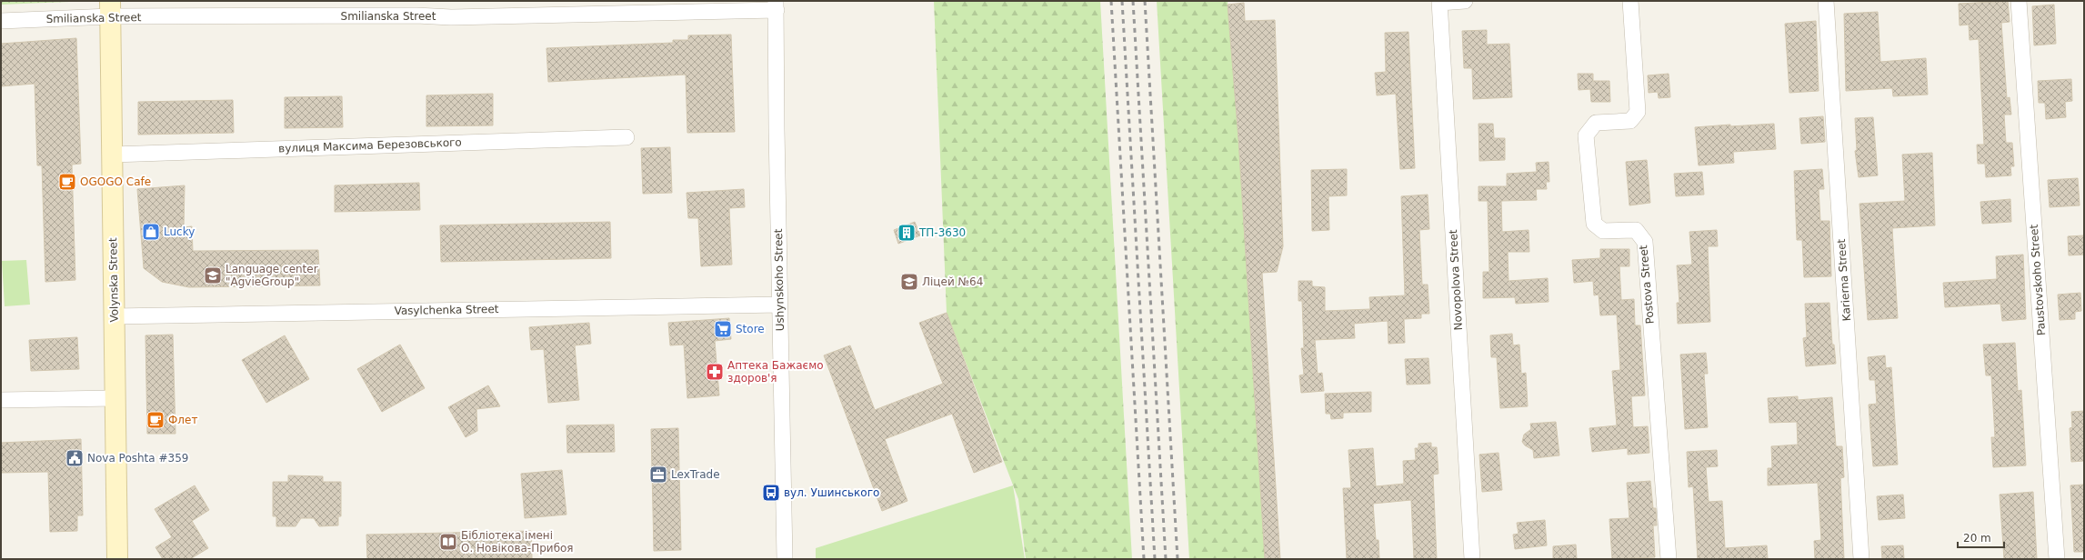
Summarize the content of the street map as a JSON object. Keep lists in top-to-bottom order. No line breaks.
{"streets":{"street":["Smilianska Street","вулиця Максима Березовського","Volynska Street","Ushynskoho Street","Novopolova Street","Karierna Street","Paustovskoho Street","Postova Street","Vasylchenka Street"]},"crossings":[["Smilianska Street","Volynska Street"],["Smilianska Street","Ushynskoho Street"],["вулиця Максима Березовського","Volynska Street"],["Volynska Street","Vasylchenka Street"],["Ushynskoho Street","Vasylchenka Street"]],"places":{"cafe":["OGOGO Cafe","Флет"],"shop":["Lucky"],"building":["ТП-3630"],"school or university":["Language center \"AgvieGroup\"","Ліцей №64"],"supermarket":["Store"],"pharmacy":["Аптека Бажаємо здоров'я"],"public building":["Nova Poshta #359"],"office":["LexTrade"],"bus stop":["вул. Ушинського"],"library":["Бібліотека імені О. Новікова-Прибоя"]},"scale_bar":"20 m"}
